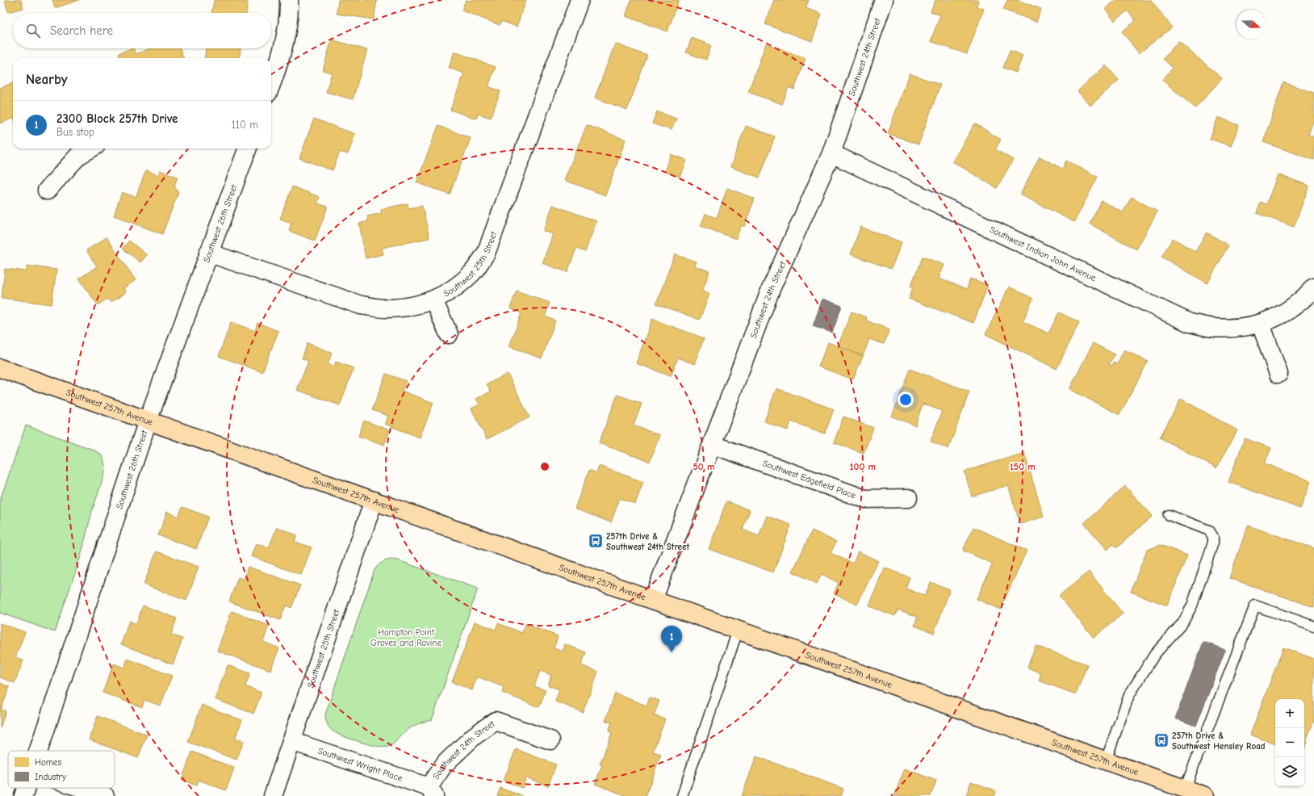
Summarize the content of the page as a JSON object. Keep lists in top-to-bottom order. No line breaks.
{"streets":{"main road":["Southwest 257th Avenue"],"street":["Southwest 24th Street","Southwest 26th Street","Southwest Indian John Avenue","Southwest 25th Street","Southwest Edgefield Place","Southwest Wright Place"]},"crossings":[["Southwest 24th Street","Southwest Indian John Avenue"],["Southwest 24th Street","Southwest 257th Avenue"],["Southwest 24th Street","Southwest Edgefield Place"],["Southwest 24th Street","Southwest Wright Place"],["Southwest 26th Street","Southwest 25th Street"],["Southwest 26th Street","Southwest 257th Avenue"],["Southwest 25th Street","Southwest 257th Avenue"],["Southwest 25th Street","Southwest Wright Place"]],"parks":["Hampton Point Groves and Ravine"],"places":{"bus stop":["257th Drive & Southwest 24th Street","257th Drive & Southwest Hensley Road"]},"legend":["Homes","Industry"],"north":"right","page":{"search":"Search here","heading":"Nearby","list":[{"mark":"1","name":"2300 Block 257th Drive","note":"Bus stop","value":"110 m"}],"pins":"1","map_buttons":["+","−"]},"rings":["50 m","100 m","150 m"]}
